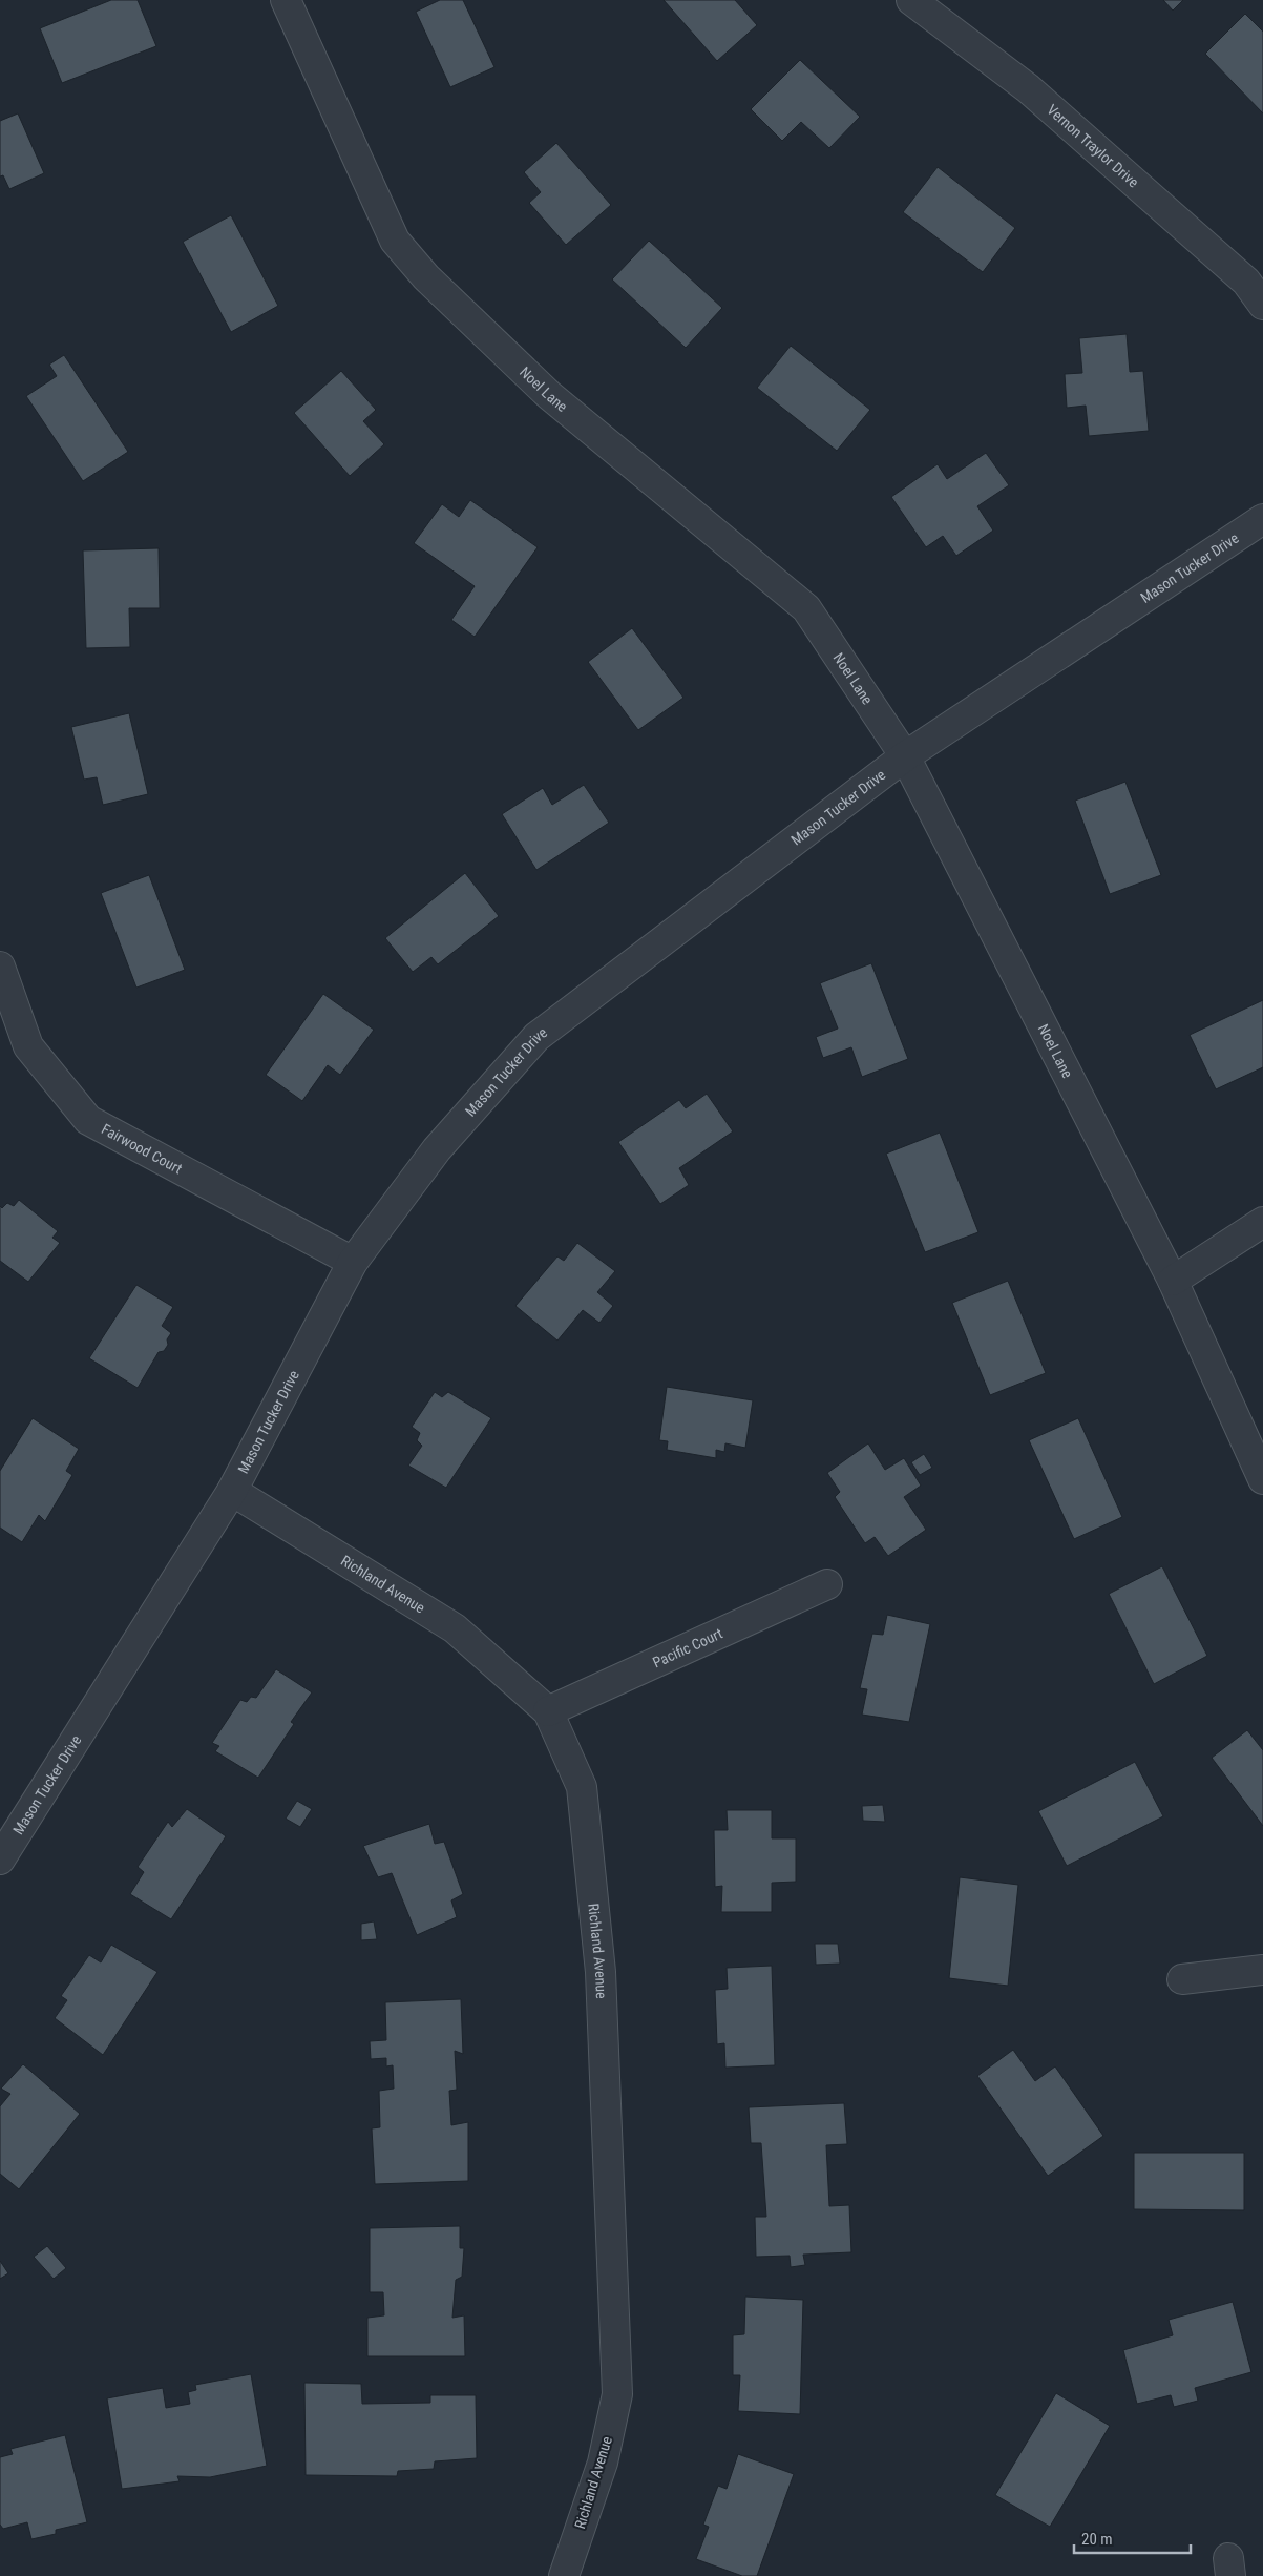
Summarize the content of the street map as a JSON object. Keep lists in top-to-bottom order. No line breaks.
{"streets":{"street":["Vernon Traylor Drive","Noel Lane","Mason Tucker Drive","Fairwood Court","Richland Avenue","Pacific Court"]},"crossings":[["Noel Lane","Mason Tucker Drive"],["Mason Tucker Drive","Fairwood Court"],["Mason Tucker Drive","Richland Avenue"],["Richland Avenue","Pacific Court"]],"scale_bar":"20 m"}
